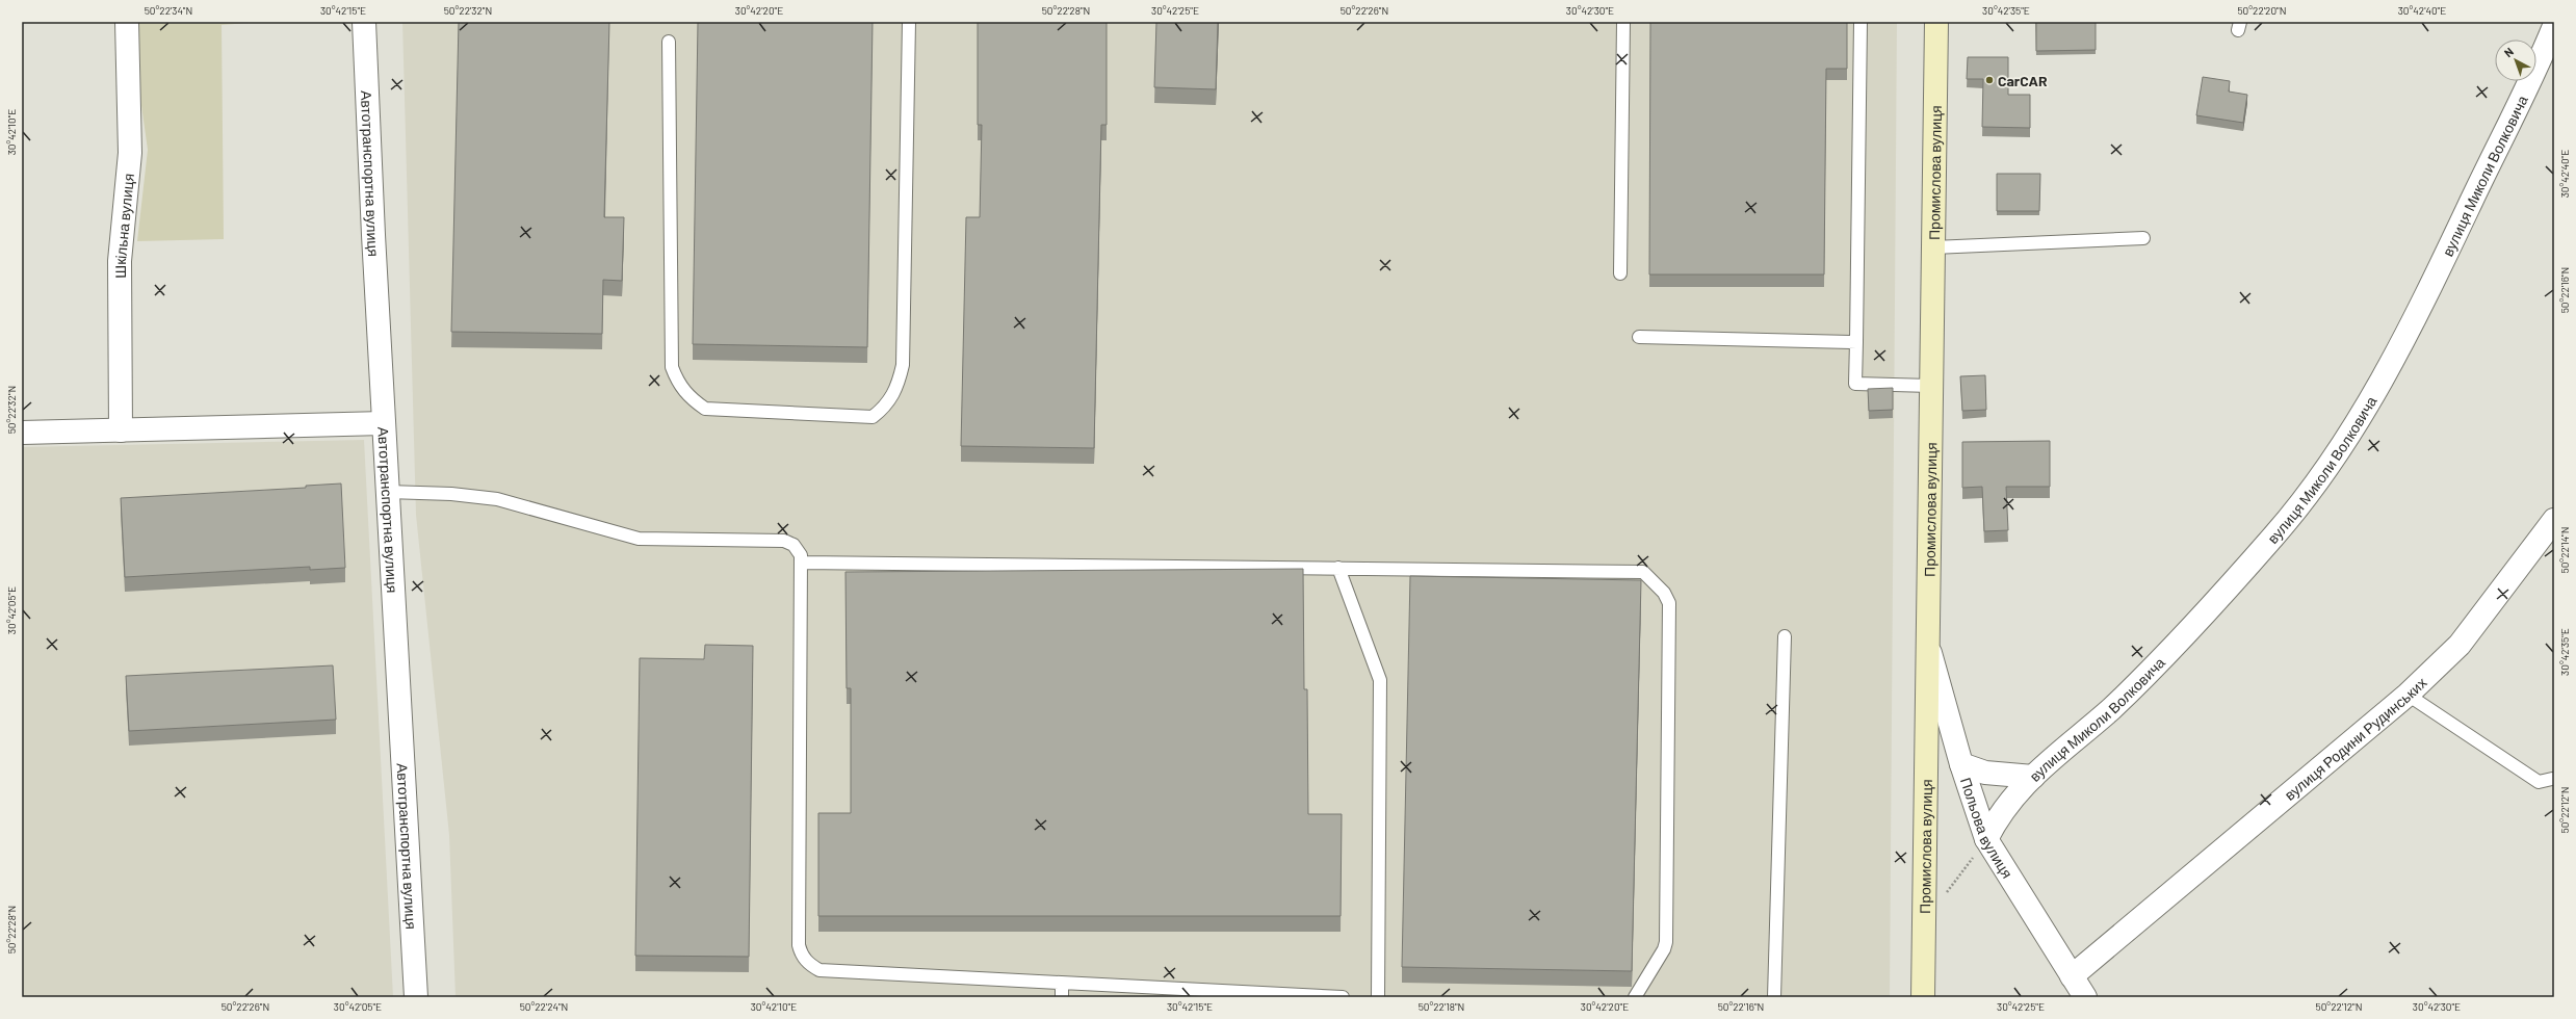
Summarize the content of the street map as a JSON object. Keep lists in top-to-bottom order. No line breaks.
{"streets":{"street":["Промислова вулиця","Автотранспортна вулиця","вулиця Миколи Волковича","Шкільна вулиця","вулиця Родини Рудинських","Польова вулиця"]},"crossings":[["Промислова вулиця","Польова вулиця"],["вулиця Миколи Волковича","Польова вулиця"],["вулиця Родини Рудинських","Польова вулиця"]],"places":["CarCAR"],"north":"top left","coordinates":["50°22'34\"N","30°42'15\"E","50°22'32\"N","30°42'20\"E","50°22'28\"N","30°42'25\"E","50°22'26\"N","30°42'30\"E","30°42'35\"E","50°22'20\"N","30°42'40\"E","30°42'10\"E","50°22'16\"N","50°22'14\"N","30°42'05\"E","50°22'12\"N","50°22'24\"N","50°22'18\"N"]}
